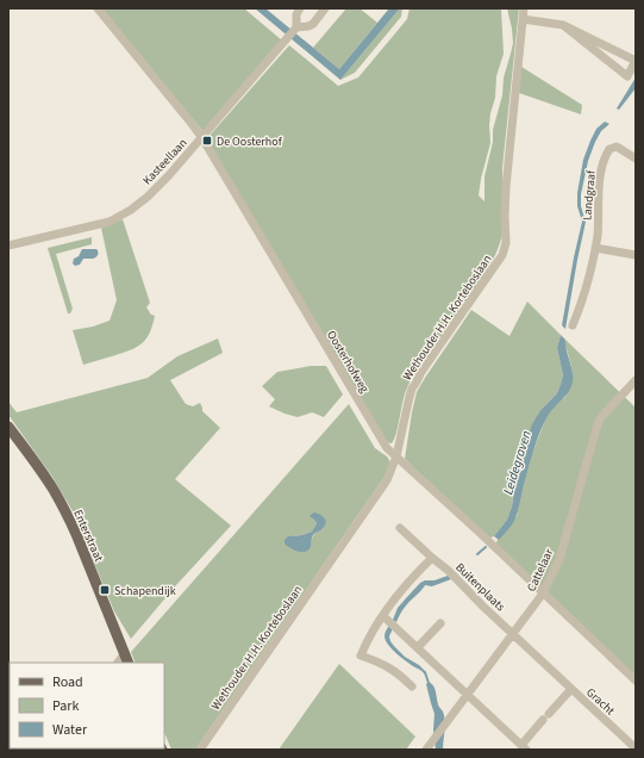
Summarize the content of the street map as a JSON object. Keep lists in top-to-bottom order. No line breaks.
{"streets":{"main road":["Enterstraat"],"street":["Kasteellaan","Landgraaf","Wethouder H.H. Korteboslaan","Oosterhofweg","Cattelaar","Buitenplaats","Gracht"]},"crossings":[["Kasteellaan","Oosterhofweg"],["Wethouder H.H. Korteboslaan","Oosterhofweg"],["Oosterhofweg","Cattelaar"],["Cattelaar","Buitenplaats"],["Cattelaar","Gracht"],["Buitenplaats","Gracht"]],"water":["Leidegraven"],"places":{"transit":["De Oosterhof","Schapendijk"]},"legend":["Road","Park","Water"]}
